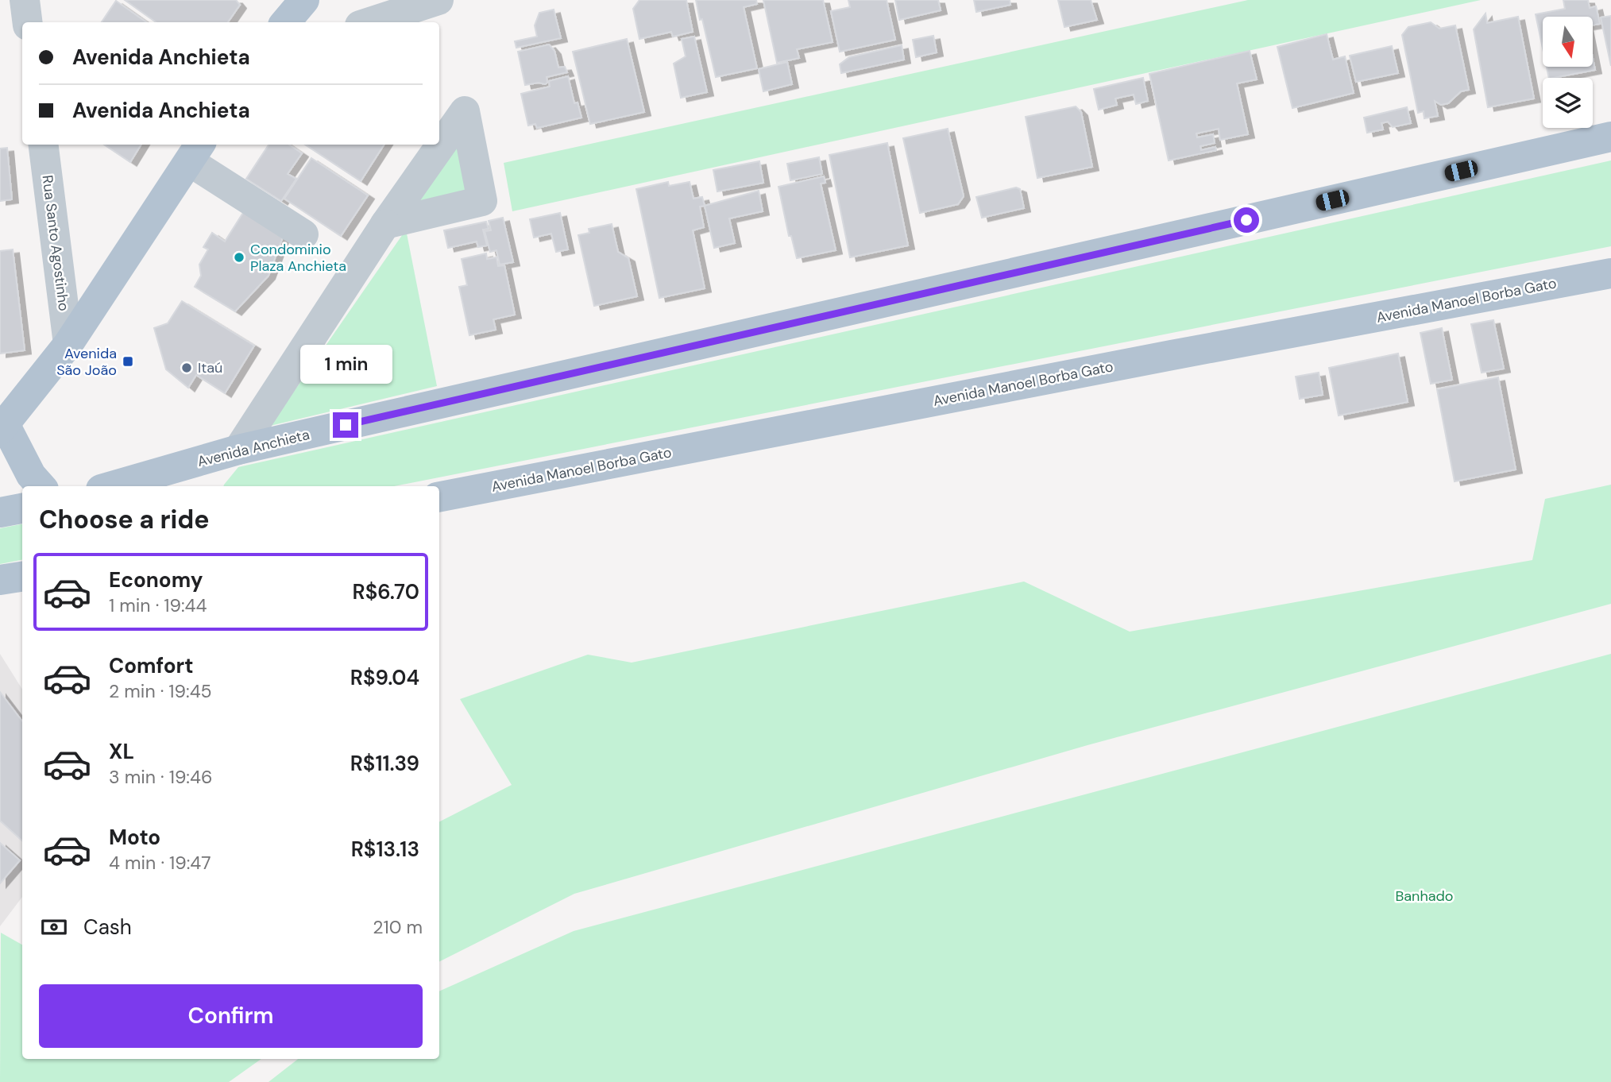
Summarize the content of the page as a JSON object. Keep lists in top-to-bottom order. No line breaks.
{"streets":{"main road":["Avenida Manoel Borba Gato","Avenida Anchieta"],"street":["Rua Santo Agostinho"]},"parks":["Banhado"],"places":{"other":["Condominio Plaza Anchieta","Itaú"],"transit":["Avenida São João"]},"north":"bottom","page":{"banner":["Avenida Anchieta","Avenida Anchieta"],"bubble":"1 min","heading":"Choose a ride","list":[{"name":"Economy","note":"1 min · 19:44","value":"R$6.70"},{"name":"Comfort","note":"2 min · 19:45","value":"R$9.04"},{"name":"XL","note":"3 min · 19:46","value":"R$11.39"},{"name":"Moto","note":"4 min · 19:47","value":"R$13.13"}],"pay":["Cash","210 m"],"buttons":"Confirm"}}
